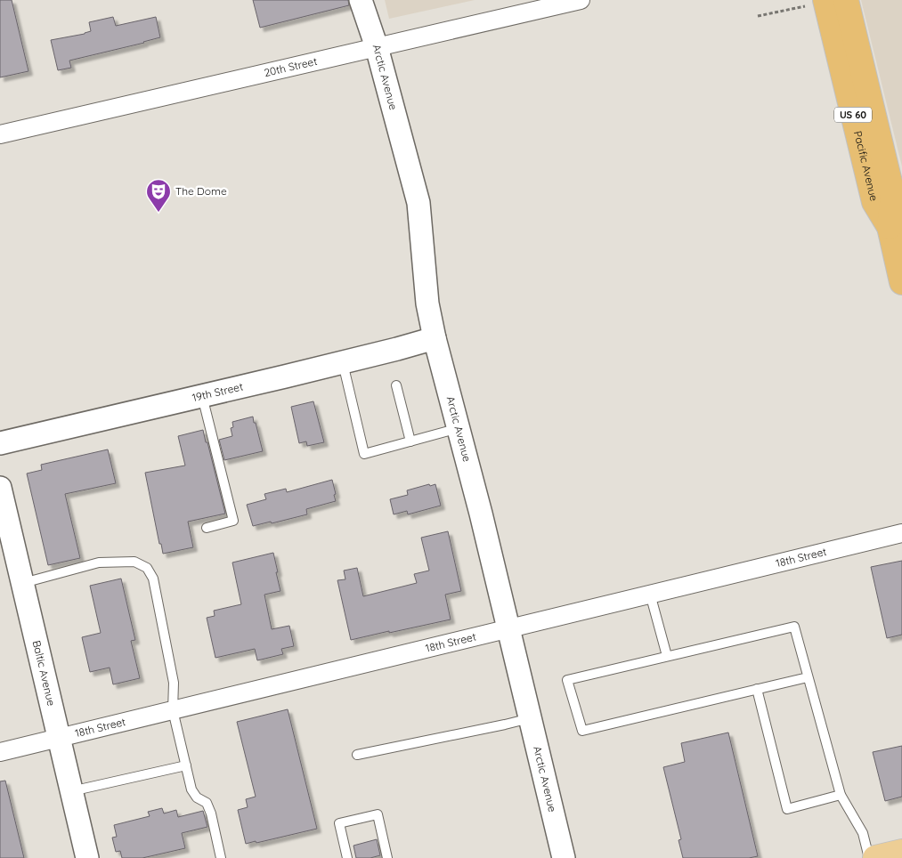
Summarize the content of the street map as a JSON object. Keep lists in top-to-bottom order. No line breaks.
{"streets":{"highway":["US 60","Pacific Avenue"],"street":["20th Street","Arctic Avenue","19th Street","18th Street","Baltic Avenue"]},"crossings":[["20th Street","Arctic Avenue"],["Arctic Avenue","19th Street"],["Arctic Avenue","18th Street"],["18th Street","Baltic Avenue"]],"places":{"theatre":["The Dome"]}}
